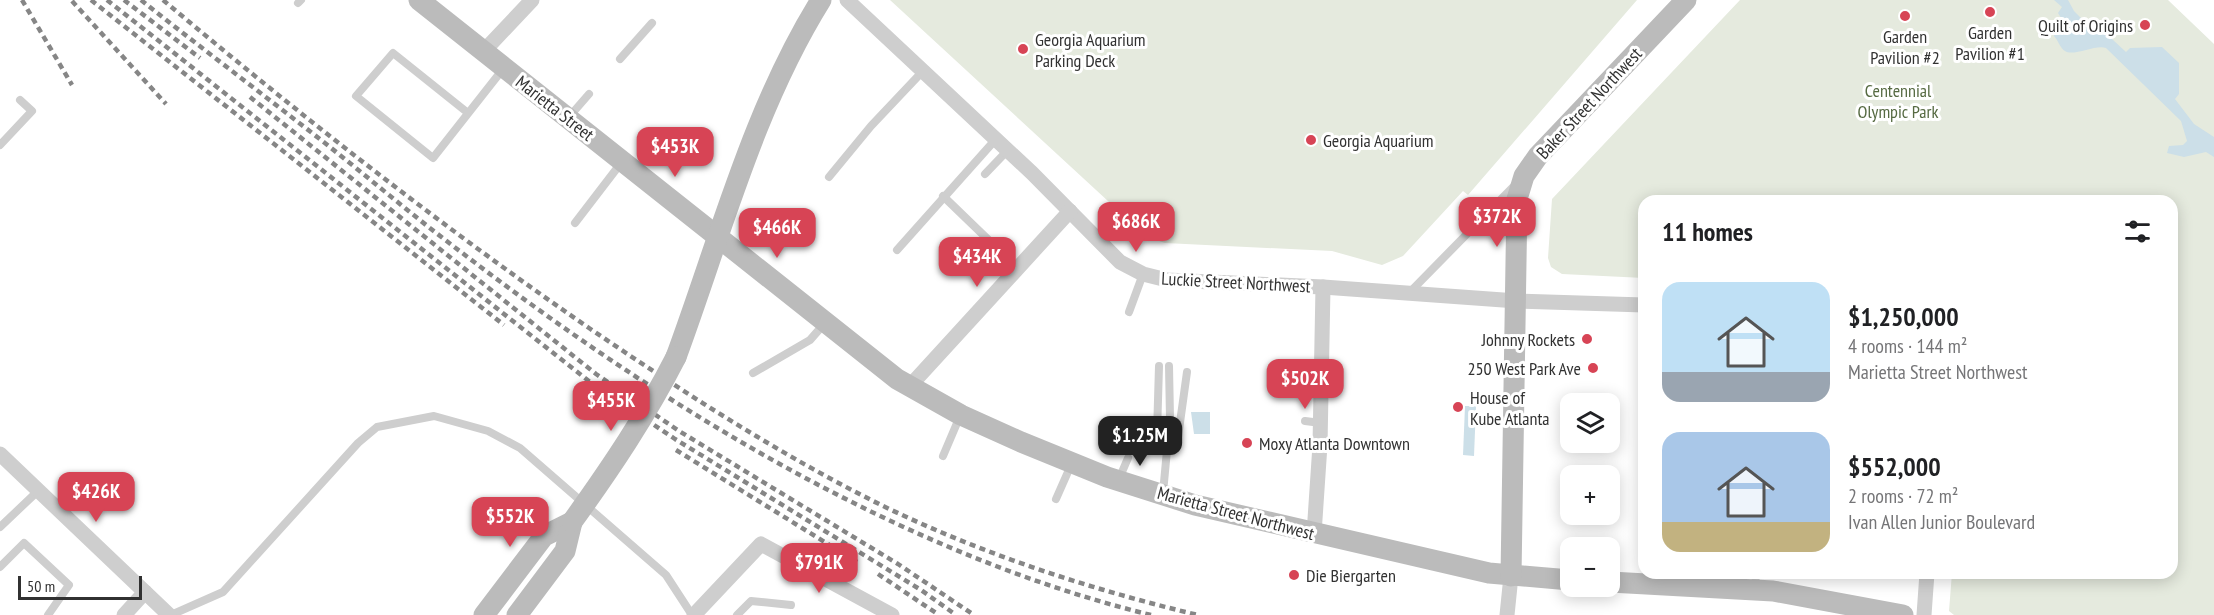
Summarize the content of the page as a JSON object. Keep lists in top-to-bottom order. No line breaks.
{"streets":{"main road":["Baker Street Northwest","Marietta Street","Marietta Street Northwest"],"street":["Luckie Street Northwest"]},"crossings":[["Baker Street Northwest","Luckie Street Northwest"],["Baker Street Northwest","Marietta Street Northwest"],["Marietta Street","Marietta Street Northwest"]],"parks":["Centennial Olympic Park"],"places":["Garden Pavilion #1","Garden Pavilion #2","Quilt of Origins","Georgia Aquarium Parking Deck","Georgia Aquarium","Johnny Rockets","250 West Park Ave","House of Kube Atlanta","Moxy Atlanta Downtown","Die Biergarten"],"scale_bar":"50 m","page":{"price":["$453K","$372K","$686K","$466K","$434K","$502K","$455K","$1.25M","$426K","$552K","$791K"],"heading":"11 homes","list":[{"name":"$1,250,000","note":"4 rooms · 144 m² · Marietta Street Northwest"},{"name":"$552,000","note":"2 rooms · 72 m² · Ivan Allen Junior Boulevard"}],"map_buttons":["+","−"],"scale":"50 m"}}
